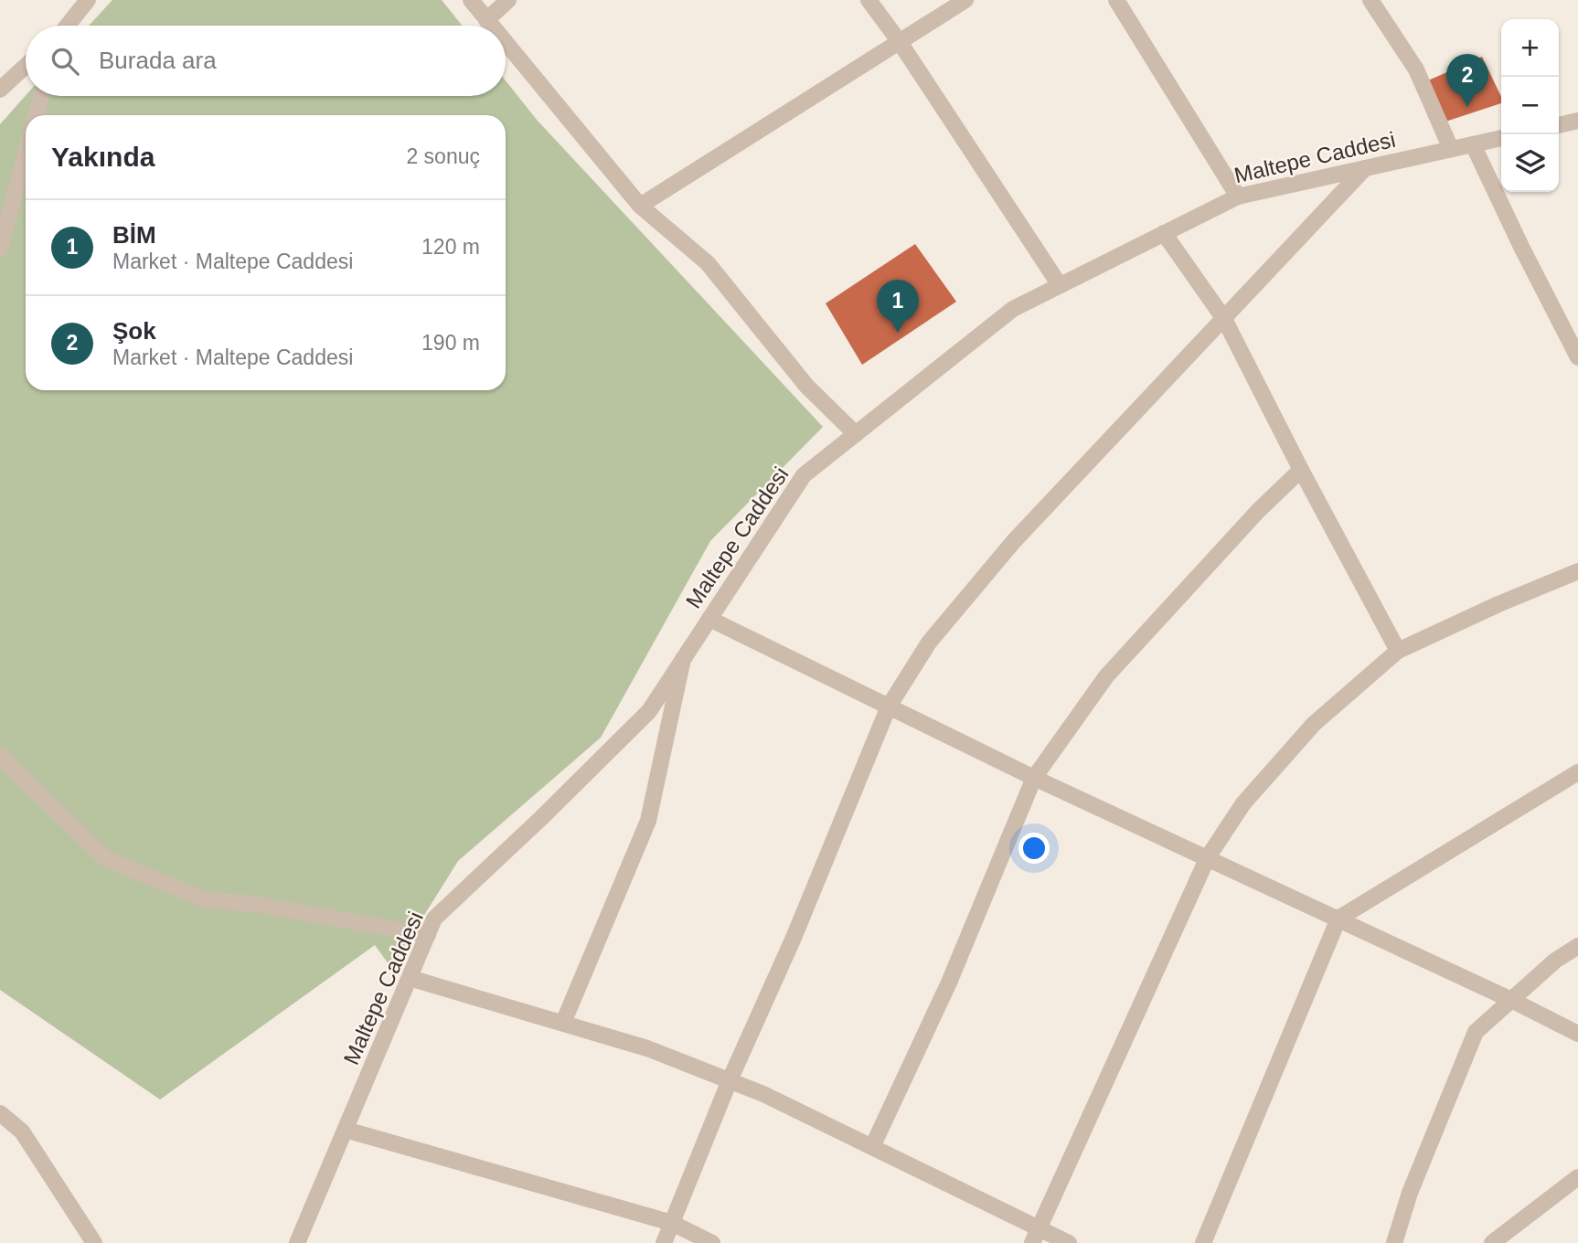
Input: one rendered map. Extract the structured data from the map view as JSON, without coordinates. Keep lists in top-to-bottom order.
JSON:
{
  "streets": {
    "street": ["Maltepe Caddesi"]
  },
  "page": {
    "map_buttons": ["+", "−"],
    "search": "Burada ara",
    "pins": ["2", "1"],
    "heading": ["Yakında", "2 sonuç"],
    "list": [
      {
        "mark": "1",
        "name": "BİM",
        "note": "Market · Maltepe Caddesi",
        "value": "120 m"
      },
      {
        "mark": "2",
        "name": "Şok",
        "note": "Market · Maltepe Caddesi",
        "value": "190 m"
      }
    ]
  }
}
